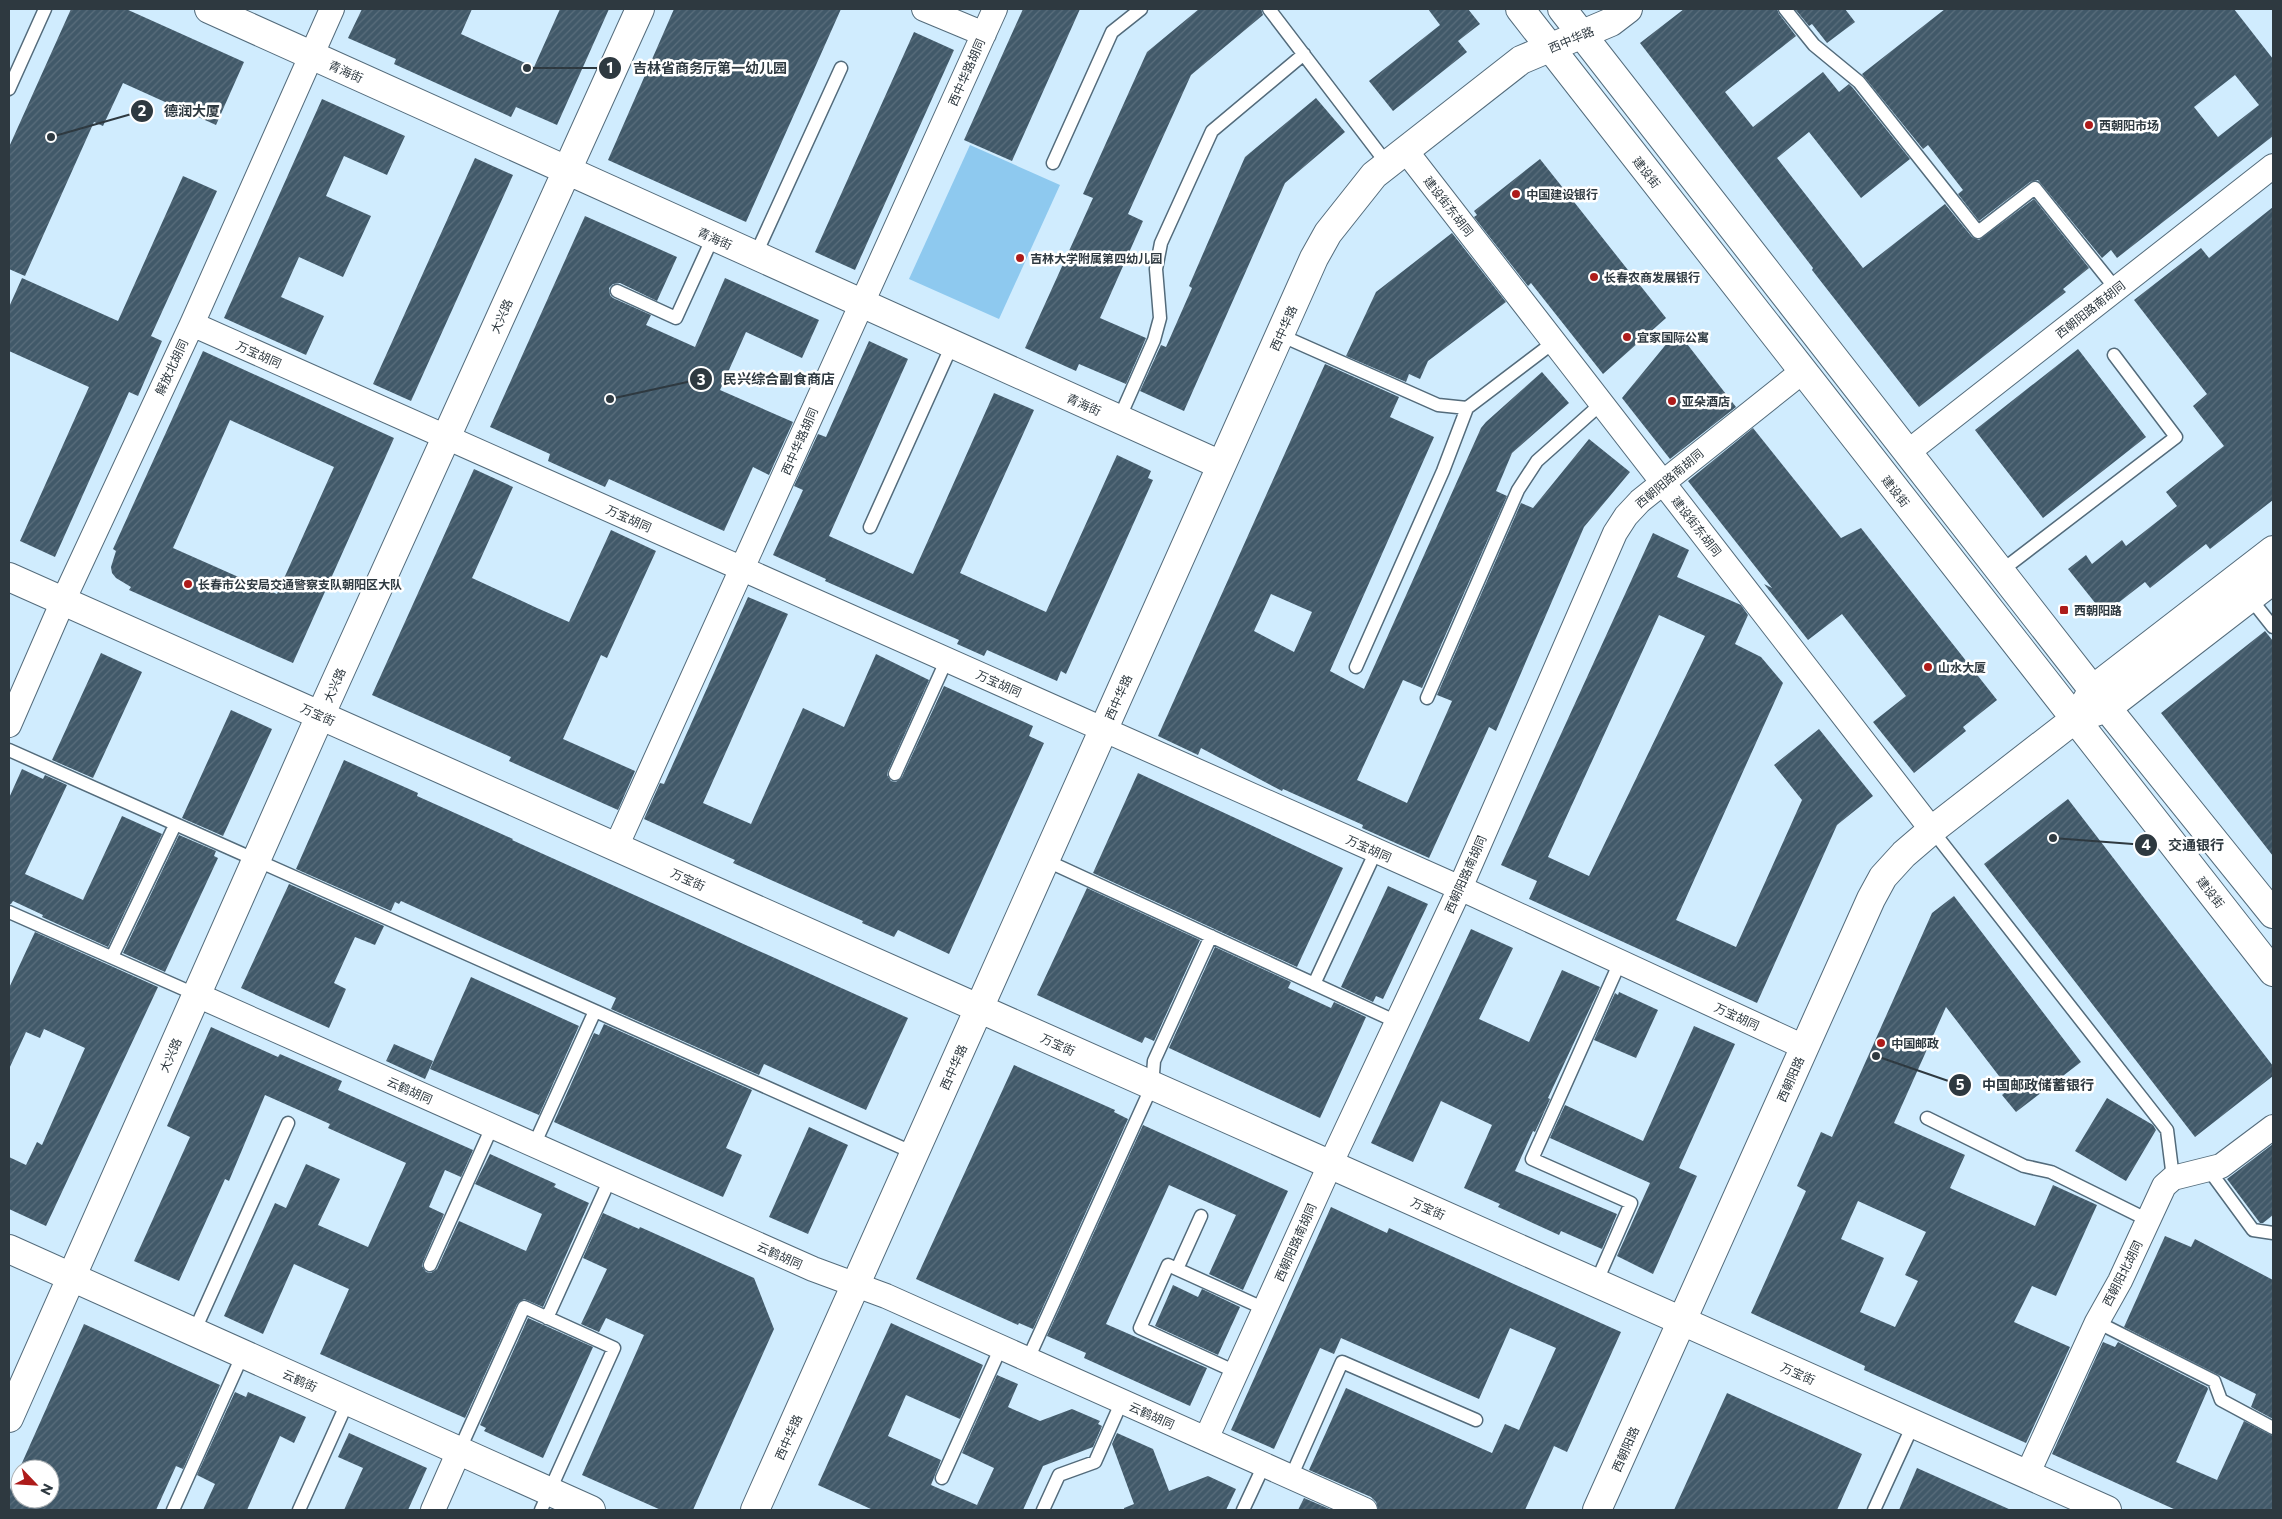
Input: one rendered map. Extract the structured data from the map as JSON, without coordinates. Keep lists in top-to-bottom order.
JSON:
{
  "streets": {
    "street": [
      "西中华路",
      "青海街",
      "西中华路胡同",
      "建设街",
      "建设街东胡同",
      "西朝阳路南胡同",
      "大兴路",
      "万宝胡同",
      "解放北胡同",
      "万宝街",
      "西朝阳路",
      "云鹤胡同",
      "西朝阳北胡同",
      "云鹤街"
    ]
  },
  "crossings": [
    ["西中华路", "青海街"],
    ["西中华路", "建设街"],
    ["西中华路", "建设街东胡同"],
    ["西中华路", "万宝胡同"],
    ["西中华路", "万宝街"],
    ["西中华路", "云鹤胡同"],
    ["青海街", "西中华路胡同"],
    ["青海街", "大兴路"],
    ["青海街", "解放北胡同"],
    ["西中华路胡同", "万宝胡同"],
    ["西中华路胡同", "万宝街"],
    ["建设街", "西朝阳路南胡同"],
    ["建设街", "西朝阳路"],
    ["建设街东胡同", "西朝阳路南胡同"],
    ["建设街东胡同", "西朝阳路"],
    ["西朝阳路南胡同", "万宝胡同"],
    ["西朝阳路南胡同", "万宝街"],
    ["西朝阳路南胡同", "云鹤胡同"],
    ["大兴路", "万宝胡同"],
    ["大兴路", "万宝街"],
    ["大兴路", "云鹤胡同"],
    ["大兴路", "云鹤街"],
    ["万宝胡同", "解放北胡同"],
    ["万宝胡同", "西朝阳路"],
    ["解放北胡同", "万宝街"],
    ["万宝街", "西朝阳路"],
    ["万宝街", "西朝阳北胡同"]
  ],
  "places": {
    "other": [
      "吉林省商务厅第一幼儿园",
      "西朝阳市场",
      "德润大厦",
      "中国建设银行",
      "吉林大学附属第四幼儿园",
      "长春农商发展银行",
      "宜家国际公寓",
      "民兴综合副食商店",
      "亚朵酒店",
      "长春市公安局交通警察支队朝阳区大队",
      "山水大厦",
      "交通银行",
      "中国邮政",
      "中国邮政储蓄银行"
    ],
    "transit": ["西朝阳路"]
  },
  "north": "bottom right"
}
